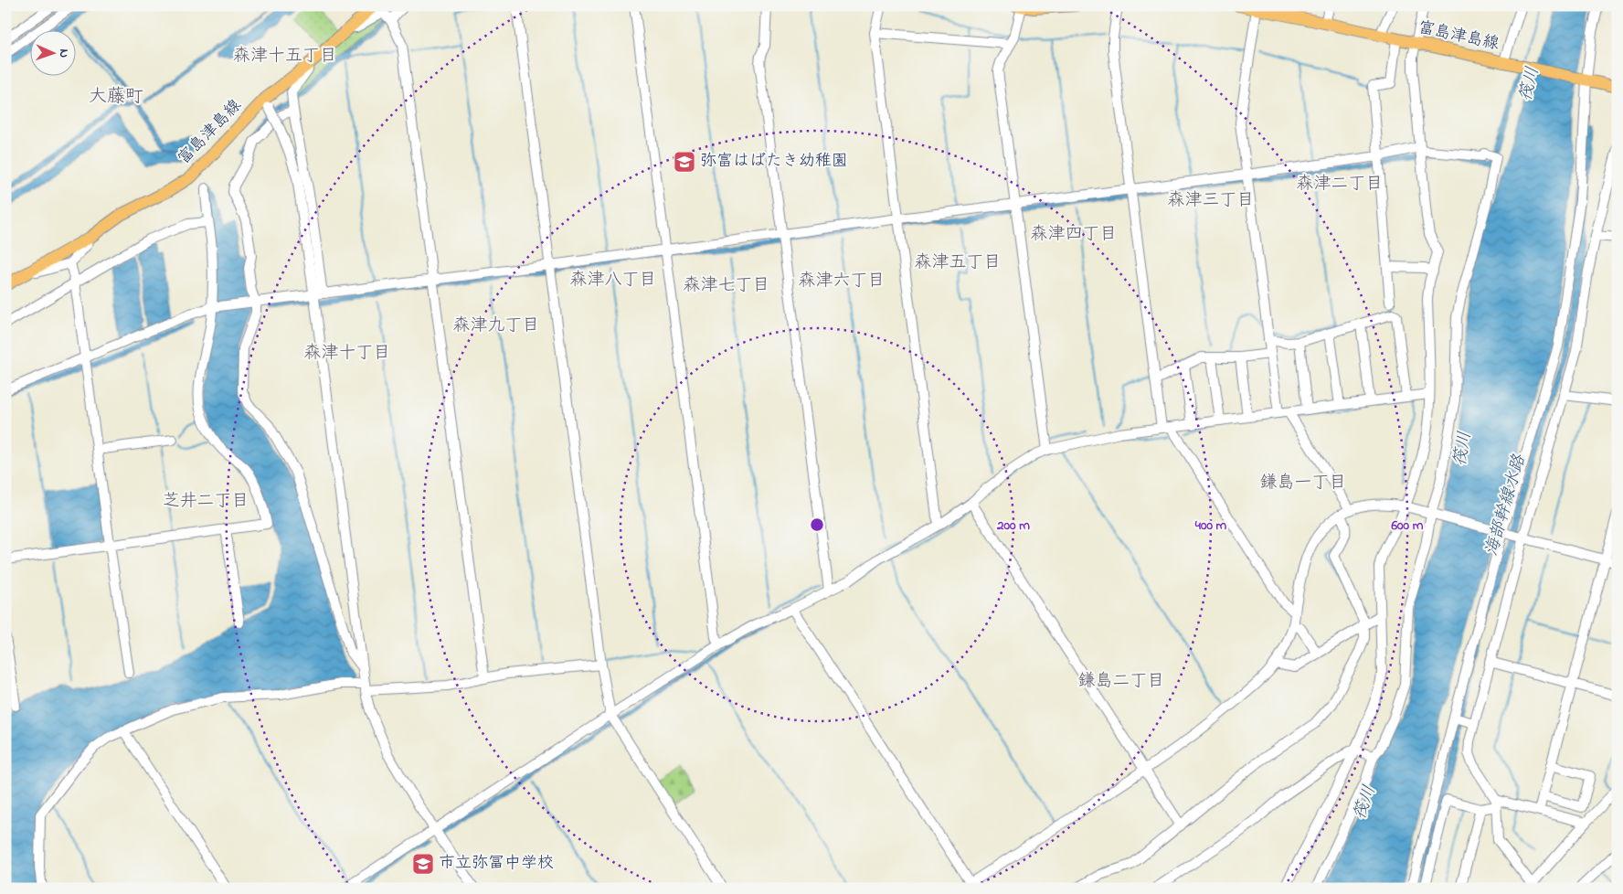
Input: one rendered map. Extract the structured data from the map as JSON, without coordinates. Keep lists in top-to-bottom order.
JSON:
{
  "streets": {
    "main road": ["富島津島線"]
  },
  "districts": [
    "森津十五丁目",
    "大藤町",
    "森津二丁目",
    "森津三丁目",
    "森津四丁目",
    "森津五丁目",
    "森津八丁目",
    "森津六丁目",
    "森津七丁目",
    "森津九丁目",
    "森津十丁目",
    "鎌島一丁目",
    "芝井二丁目",
    "鎌島二丁目"
  ],
  "water": ["筏川", "海部幹線水路"],
  "places": {
    "school or university": ["弥富はばたき幼稚園", "市立弥冨中学校"]
  },
  "north": "right",
  "rings": ["200 m", "400 m", "600 m"]
}
